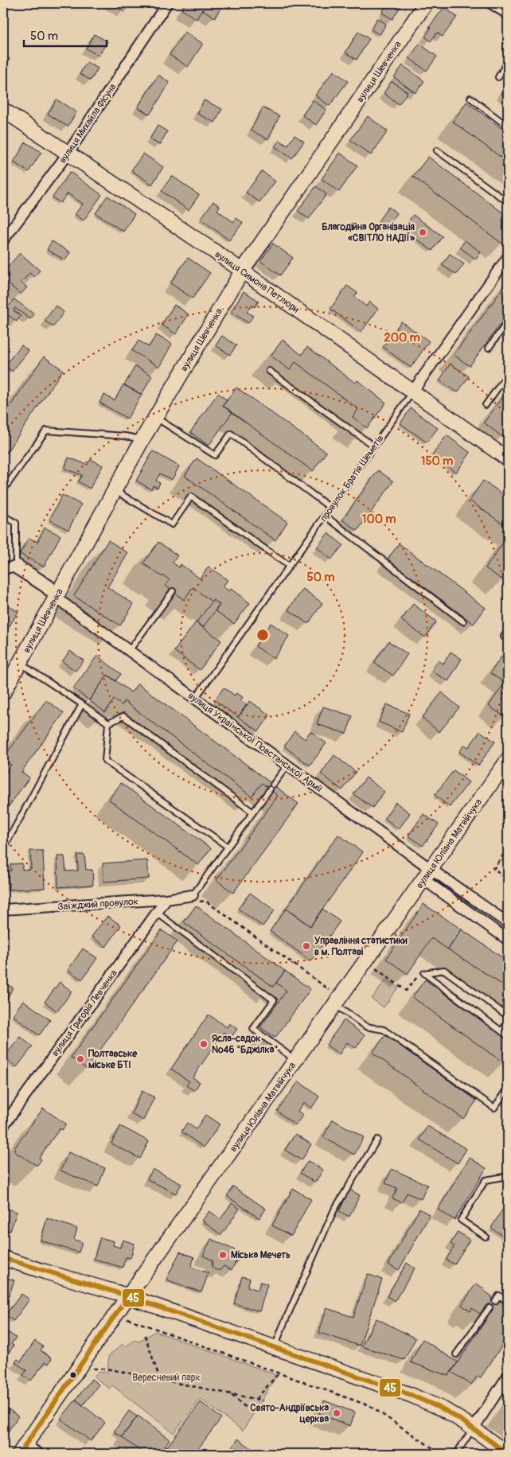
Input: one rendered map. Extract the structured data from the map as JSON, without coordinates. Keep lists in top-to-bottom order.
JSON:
{
  "streets": {
    "street": [
      "вулиця Шевченка",
      "вулиця Михайла Фісуна",
      "вулиця Симона Петлюри",
      "провулок Братів Шеметів",
      "вулиця Української Повстанської Армії",
      "вулиця Юліана Матвійчука",
      "Заїжджий провулок",
      "вулиця Григорія Левченка"
    ]
  },
  "crossings": [
    ["вулиця Шевченка", "вулиця Симона Петлюри"],
    ["вулиця Шевченка", "вулиця Української Повстанської Армії"],
    ["вулиця Михайла Фісуна", "вулиця Симона Петлюри"],
    ["вулиця Симона Петлюри", "провулок Братів Шеметів"],
    ["провулок Братів Шеметів", "вулиця Української Повстанської Армії"],
    ["вулиця Української Повстанської Армії", "вулиця Юліана Матвійчука"],
    ["Заїжджий провулок", "вулиця Григорія Левченка"]
  ],
  "parks": ["Вересневий парк"],
  "places": [
    "Благодійна Організація «СВІТЛО НАДІЇ»",
    "Управління статистики в м. Полтаві",
    "Ясла-садок №46 \"Бджілка\"",
    "Полтавське міське БТІ",
    "Міська Мечеть",
    "Свято-Андріївська церква"
  ],
  "lines": ["transit line 45"],
  "scale_bar": "50 m",
  "rings": [
    "200 m",
    "150 m",
    "100 m",
    "50 m"
  ]
}
